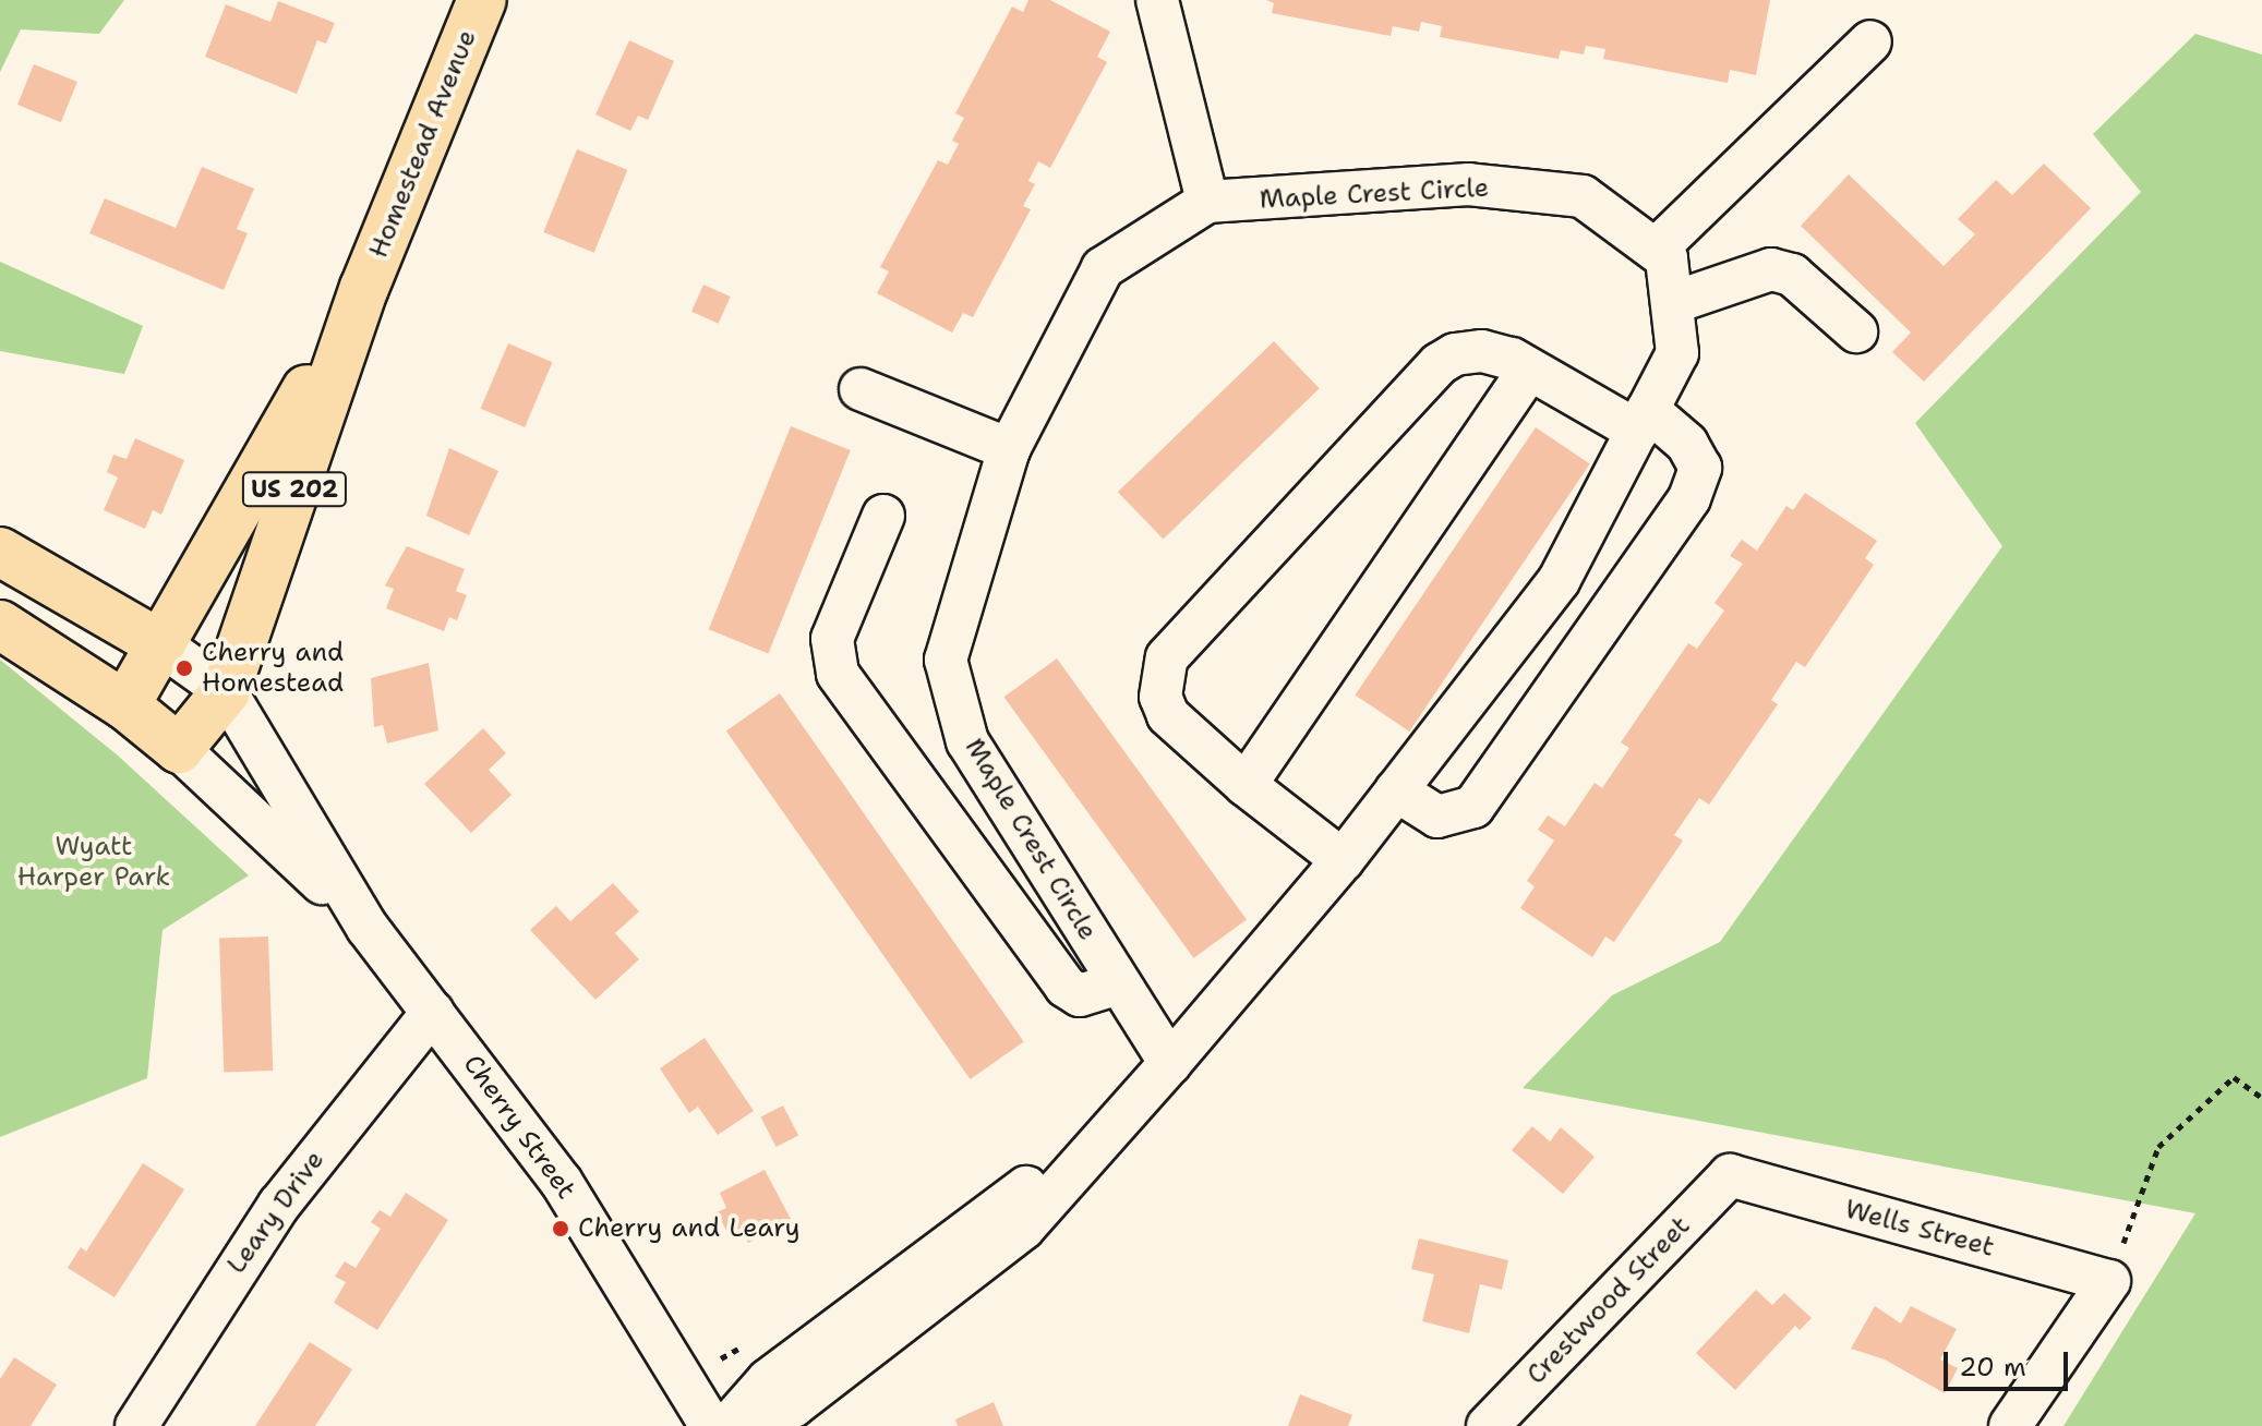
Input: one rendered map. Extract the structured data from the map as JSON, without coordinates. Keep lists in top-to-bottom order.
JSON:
{
  "streets": {
    "main road": ["Homestead Avenue", "US 202", "Cherry Street"],
    "street": [
      "Maple Crest Circle",
      "Leary Drive",
      "Wells Street",
      "Crestwood Street"
    ]
  },
  "crossings": [
    ["Homestead Avenue", "Cherry Street"],
    ["Cherry Street", "Leary Drive"],
    ["Wells Street", "Crestwood Street"]
  ],
  "parks": ["Wyatt Harper Park"],
  "places": ["Cherry and Homestead", "Cherry and Leary"],
  "scale_bar": "20 m"
}
